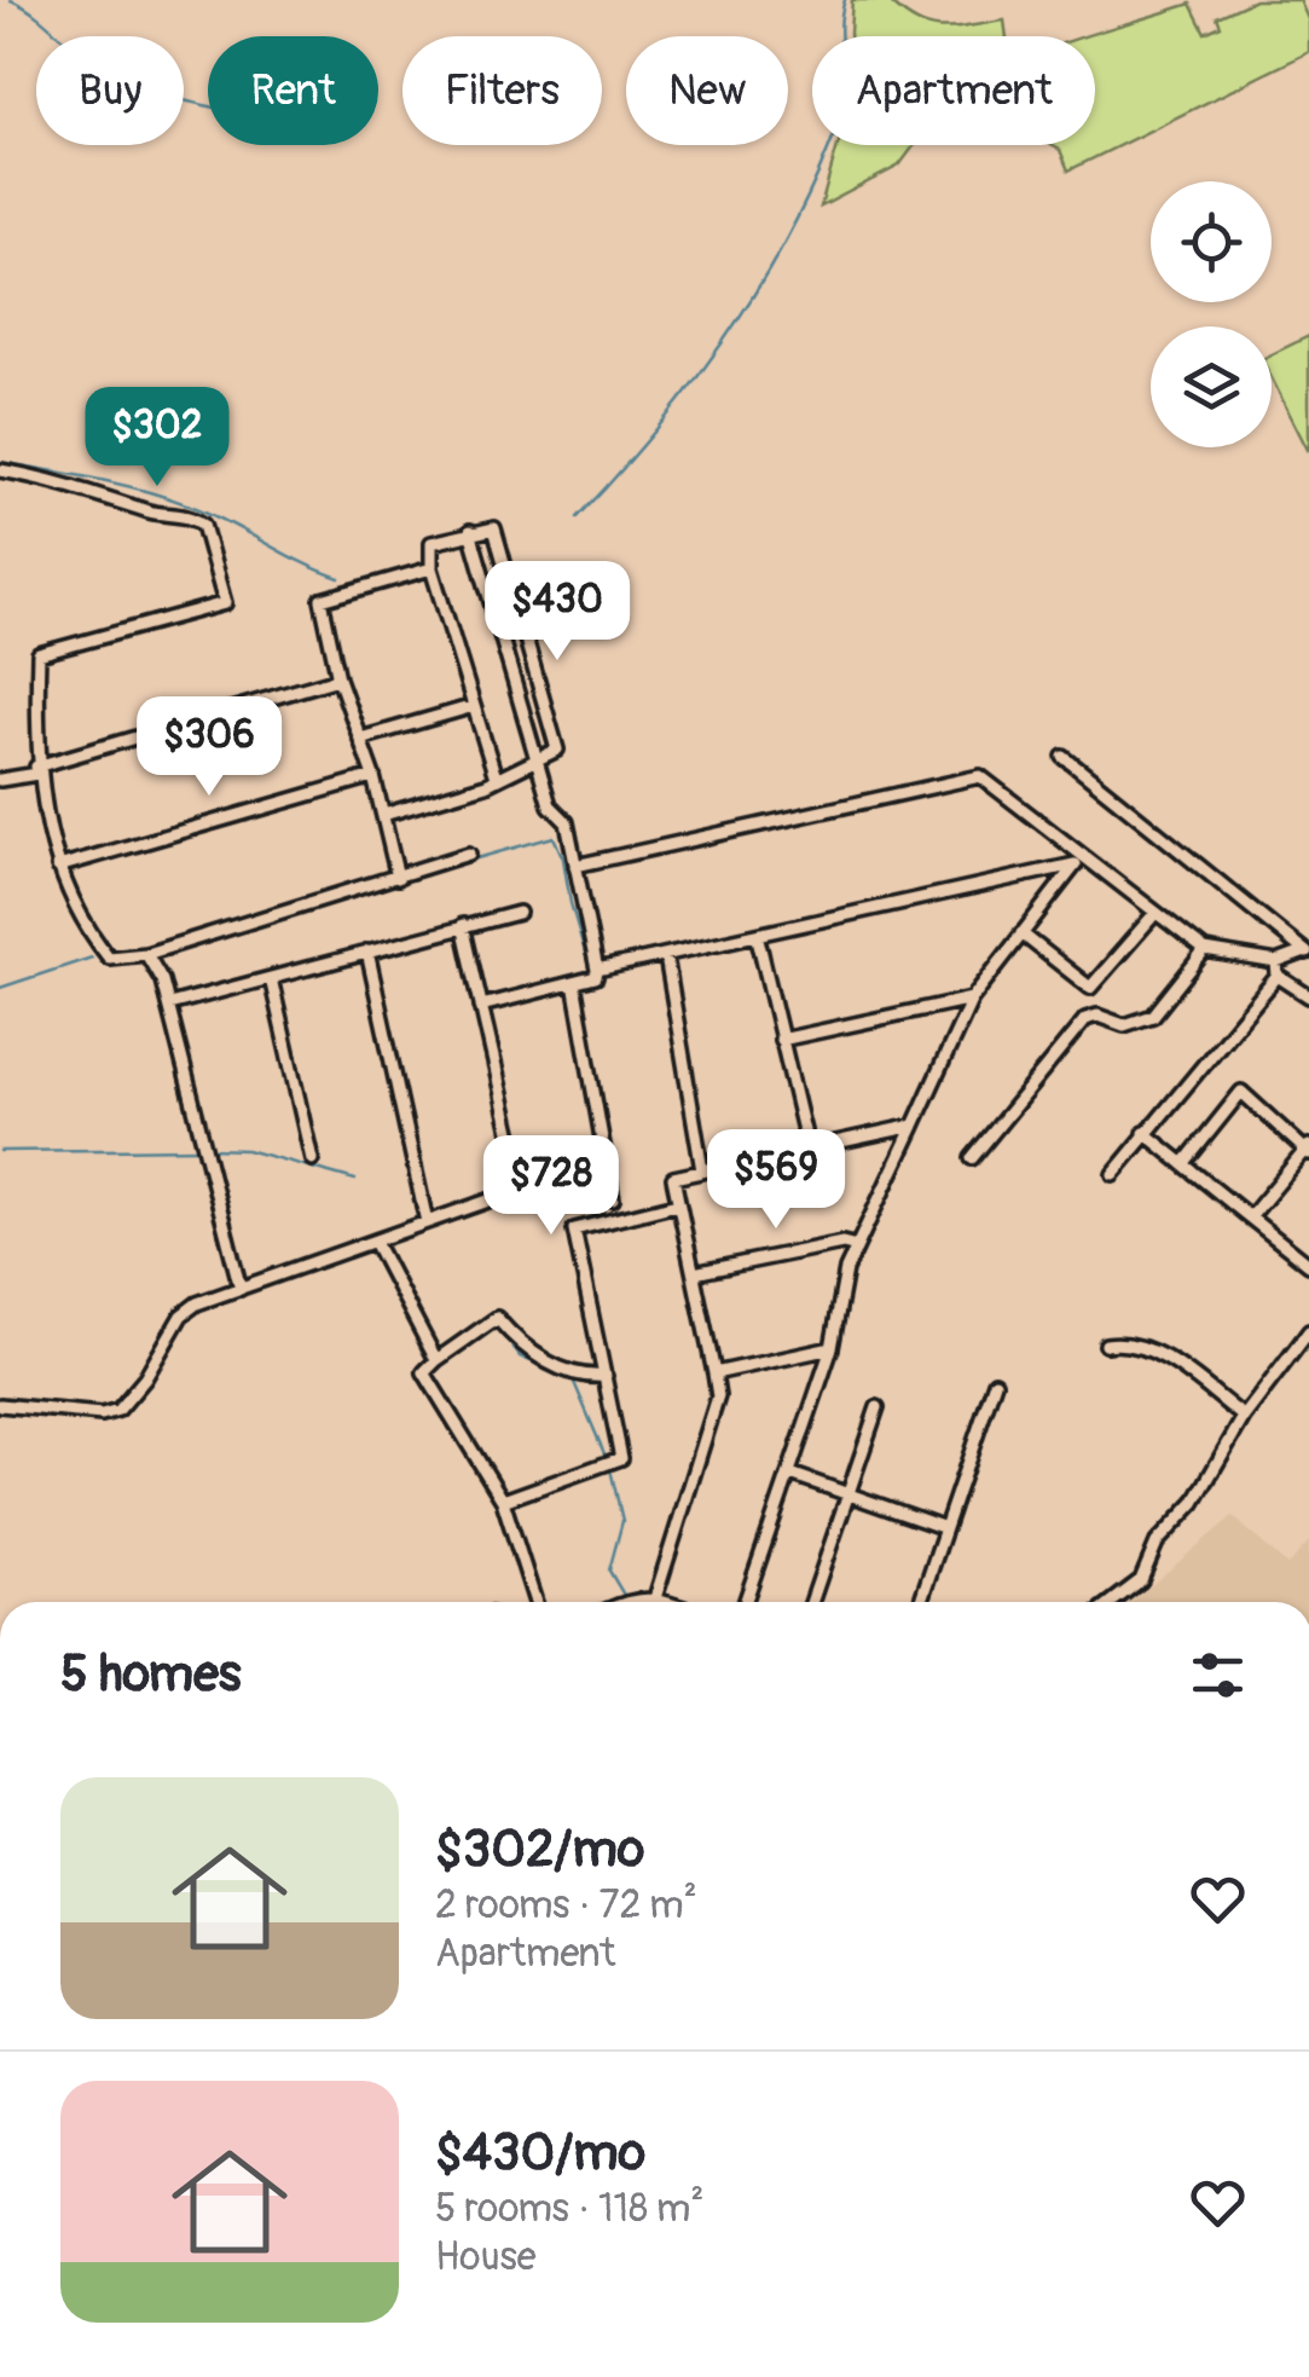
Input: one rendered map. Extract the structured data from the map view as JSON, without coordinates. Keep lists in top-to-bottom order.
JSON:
{
  "page": {
    "chip": [
      "Buy",
      "Rent",
      "Filters",
      "New",
      "Apartment"
    ],
    "price": [
      "$302",
      "$430",
      "$306",
      "$569",
      "$728"
    ],
    "heading": "5 homes",
    "list": [
      {
        "name": "$302/mo",
        "note": "2 rooms · 72 m² · Apartment"
      },
      {
        "name": "$430/mo",
        "note": "5 rooms · 118 m² · House"
      }
    ]
  }
}
